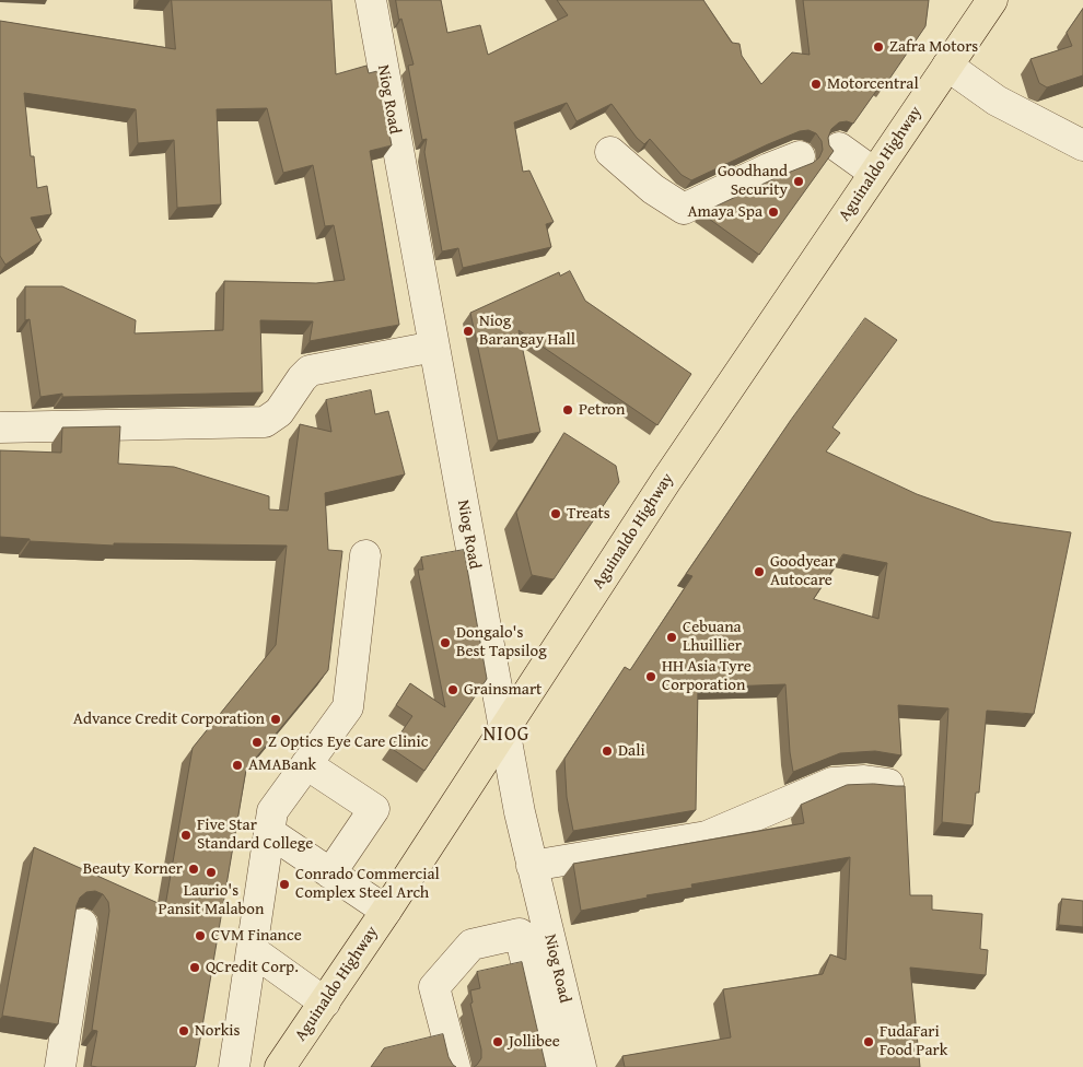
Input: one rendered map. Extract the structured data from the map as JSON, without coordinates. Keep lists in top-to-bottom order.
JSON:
{
  "streets": {
    "highway": ["Aguinaldo Highway"],
    "street": ["Niog Road"]
  },
  "crossings": [
    ["Niog Road", "Aguinaldo Highway"]
  ],
  "districts": ["NIOG"],
  "places": [
    "Zafra Motors",
    "Motorcentral",
    "Goodhand Security",
    "Amaya Spa",
    "Niog Barangay Hall",
    "Petron",
    "Treats",
    "Goodyear Autocare",
    "Cebuana Lhuillier",
    "Dongalo's Best Tapsilog",
    "HH Asia Tyre Corporation",
    "Grainsmart",
    "Advance Credit Corporation",
    "Z Optics Eye Care Clinic",
    "Dali",
    "AMABank",
    "Five Star Standard College",
    "Beauty Korner",
    "Laurio's Pansit Malabon",
    "Conrado Commercial Complex Steel Arch",
    "CVM Finance",
    "QCredit Corp.",
    "Norkis",
    "Jollibee",
    "FudaFari Food Park"
  ]
}
